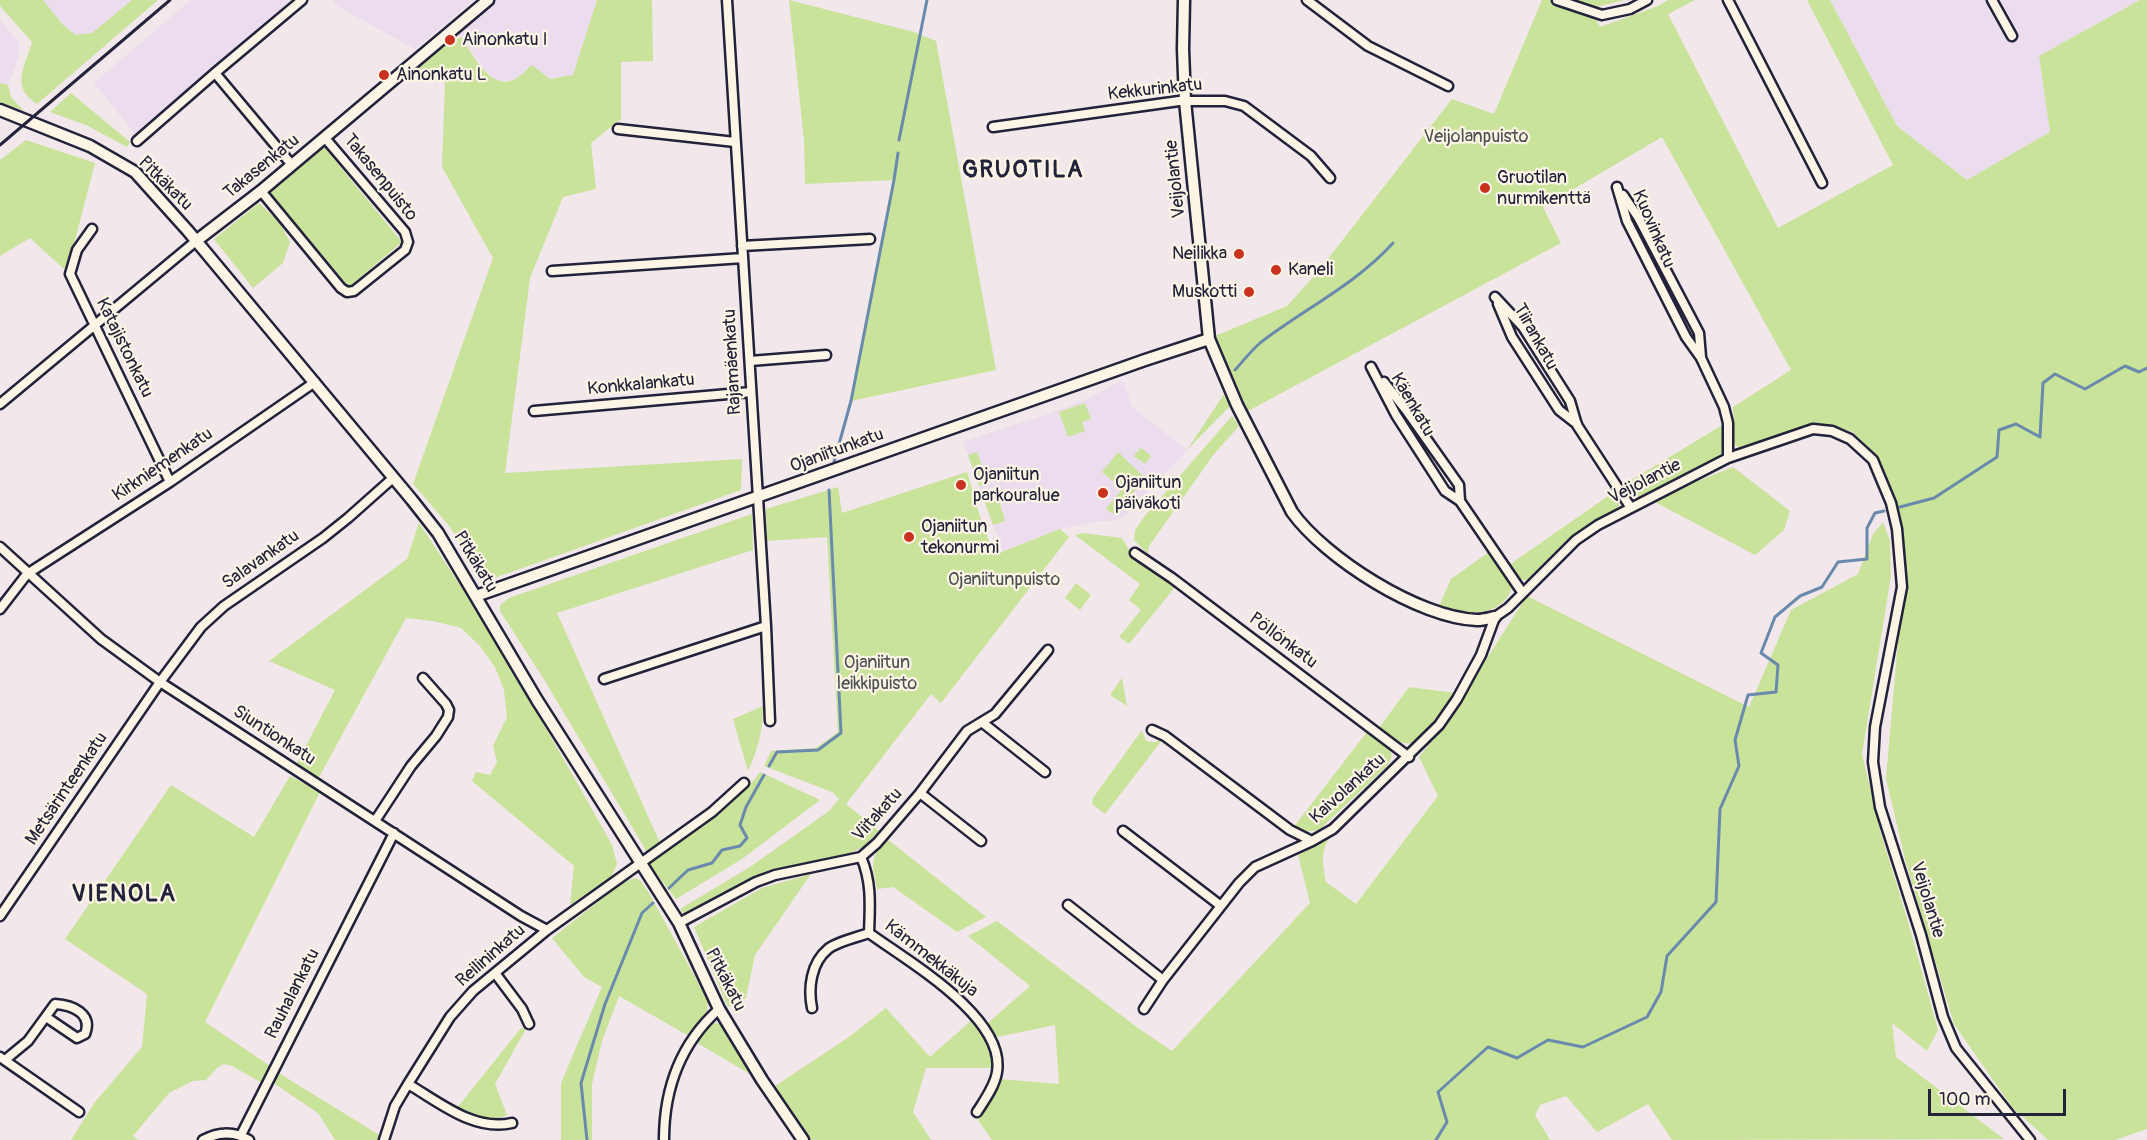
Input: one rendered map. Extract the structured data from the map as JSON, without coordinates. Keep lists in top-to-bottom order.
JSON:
{
  "streets": {
    "street": [
      "Kekkurinkatu",
      "Takasenkatu",
      "Takasenpuisto",
      "Veijolantie",
      "Pitkäkatu",
      "Kuovinkatu",
      "Tiirankatu",
      "Katajistonkatu",
      "Rajamäenkatu",
      "Konkkalankatu",
      "Käenkatu",
      "Ojaniitunkatu",
      "Kirkniemenkatu",
      "Salavankatu",
      "Pöllönkatu",
      "Siuntionkatu",
      "Metsärinteenkatu",
      "Kaivolankatu",
      "Viitakatu",
      "Reilininkatu",
      "Kämmekkäkuja",
      "Rauhalankatu"
    ]
  },
  "crossings": [
    ["Kekkurinkatu", "Veijolantie"],
    ["Takasenkatu", "Takasenpuisto"],
    ["Takasenkatu", "Pitkäkatu"],
    ["Takasenkatu", "Katajistonkatu"],
    ["Veijolantie", "Kuovinkatu"],
    ["Veijolantie", "Tiirankatu"],
    ["Veijolantie", "Käenkatu"],
    ["Veijolantie", "Ojaniitunkatu"],
    ["Veijolantie", "Kaivolankatu"],
    ["Pitkäkatu", "Ojaniitunkatu"],
    ["Pitkäkatu", "Kirkniemenkatu"],
    ["Pitkäkatu", "Salavankatu"],
    ["Pitkäkatu", "Viitakatu"],
    ["Pitkäkatu", "Reilininkatu"],
    ["Katajistonkatu", "Kirkniemenkatu"],
    ["Rajamäenkatu", "Konkkalankatu"],
    ["Rajamäenkatu", "Ojaniitunkatu"],
    ["Kirkniemenkatu", "Siuntionkatu"],
    ["Salavankatu", "Siuntionkatu"],
    ["Salavankatu", "Metsärinteenkatu"],
    ["Pöllönkatu", "Kaivolankatu"],
    ["Siuntionkatu", "Metsärinteenkatu"],
    ["Siuntionkatu", "Reilininkatu"],
    ["Siuntionkatu", "Rauhalankatu"],
    ["Viitakatu", "Kämmekkäkuja"]
  ],
  "districts": ["GRUOTILA", "VIENOLA"],
  "parks": ["Veijolanpuisto", "Ojaniitunpuisto", "Ojaniitun leikkipuisto"],
  "places": [
    "Ainonkatu I",
    "Ainonkatu L",
    "Gruotilan nurmikenttä",
    "Neilikka",
    "Kaneli",
    "Muskotti",
    "Ojaniitun parkouralue",
    "Ojaniitun päiväkoti",
    "Ojaniitun tekonurmi"
  ],
  "scale_bar": "100 m"
}
